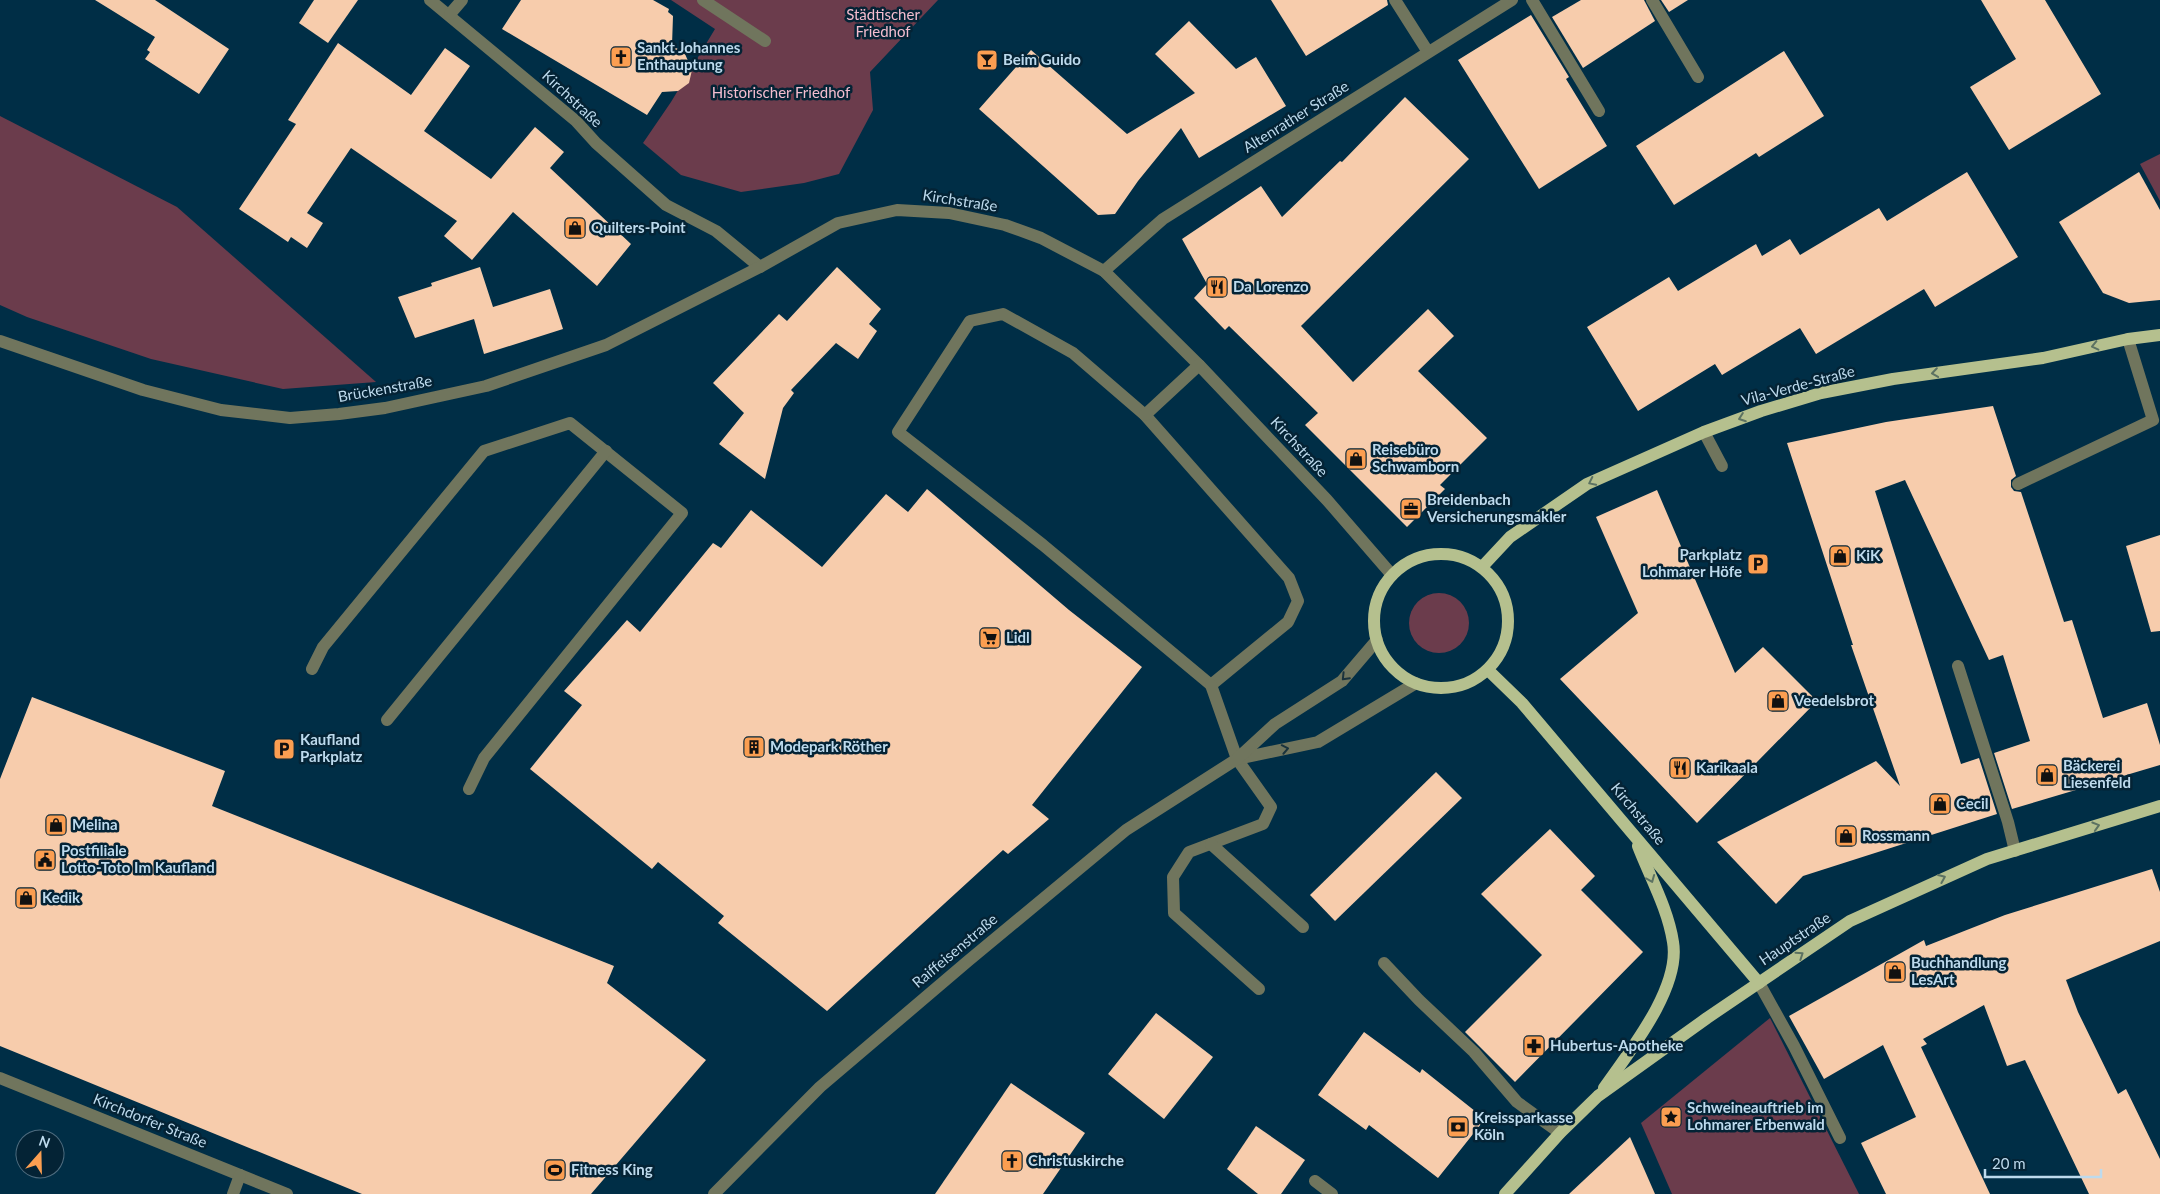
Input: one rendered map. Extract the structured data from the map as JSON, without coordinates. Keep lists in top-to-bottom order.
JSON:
{
  "streets": {
    "main road": ["Kirchstraße", "Vila-Verde-Straße", "Hauptstraße"],
    "street": [
      "Altenrather Straße",
      "Brückenstraße",
      "Raiffeisenstraße",
      "Kirchdorfer Straße"
    ]
  },
  "crossings": [
    ["Kirchstraße", "Altenrather Straße"],
    ["Kirchstraße", "Vila-Verde-Straße"],
    ["Kirchstraße", "Brückenstraße"],
    ["Kirchstraße", "Hauptstraße"],
    ["Kirchstraße", "Raiffeisenstraße"],
    ["Vila-Verde-Straße", "Raiffeisenstraße"]
  ],
  "one_way": ["Vila-Verde-Straße", "Hauptstraße"],
  "parks": ["Städtischer Friedhof", "Historischer Friedhof"],
  "places": {
    "church": ["Sankt Johannes Enthauptung", "Christuskirche"],
    "bar": ["Beim Guido"],
    "shop": [
      "Quilters-Point",
      "Reisebüro Schwamborn",
      "KiK",
      "Veedelsbrot",
      "Bäckerei Liesenfeld",
      "Cecil",
      "Melina",
      "Rossmann",
      "Kedik",
      "Buchhandlung LesArt"
    ],
    "restaurant": ["Da Lorenzo", "Karikaala"],
    "office": ["Breidenbach Versicherungsmakler"],
    "parking": ["Parkplatz Lohmarer Höfe", "Kaufland Parkplatz"],
    "supermarket": ["Lidl"],
    "building": ["Modepark Röther"],
    "public building": ["Postfiliale Lotto-Toto Im Kaufland"],
    "pharmacy": ["Hubertus-Apotheke"],
    "place": ["Schweineauftrieb im Lohmarer Erbenwald"],
    "bank": ["Kreissparkasse Köln"],
    "sports": ["Fitness King"]
  },
  "scale_bar": "20 m",
  "north": "top"
}
